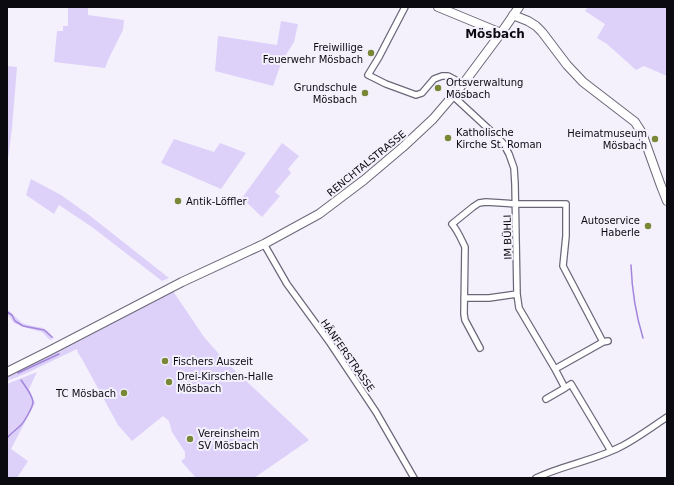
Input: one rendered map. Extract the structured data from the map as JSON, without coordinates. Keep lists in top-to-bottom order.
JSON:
{
  "streets": {
    "main road": ["RENCHTALSTRASSE"],
    "street": ["IM BÜHLI", "HÄNFERSTRASSE"]
  },
  "crossings": [
    ["RENCHTALSTRASSE", "IM BÜHLI"],
    ["RENCHTALSTRASSE", "HÄNFERSTRASSE"]
  ],
  "districts": ["Mösbach"],
  "places": [
    "Freiwillige Feuerwehr Mösbach",
    "Ortsverwaltung Mösbach",
    "Grundschule Mösbach",
    "Katholische Kirche St. Roman",
    "Heimatmuseum Mösbach",
    "Antik-Löffler",
    "Autoservice Haberle",
    "Fischers Auszeit",
    "Drei-Kirschen-Halle Mösbach",
    "TC Mösbach",
    "Vereinsheim SV Mösbach"
  ]
}
